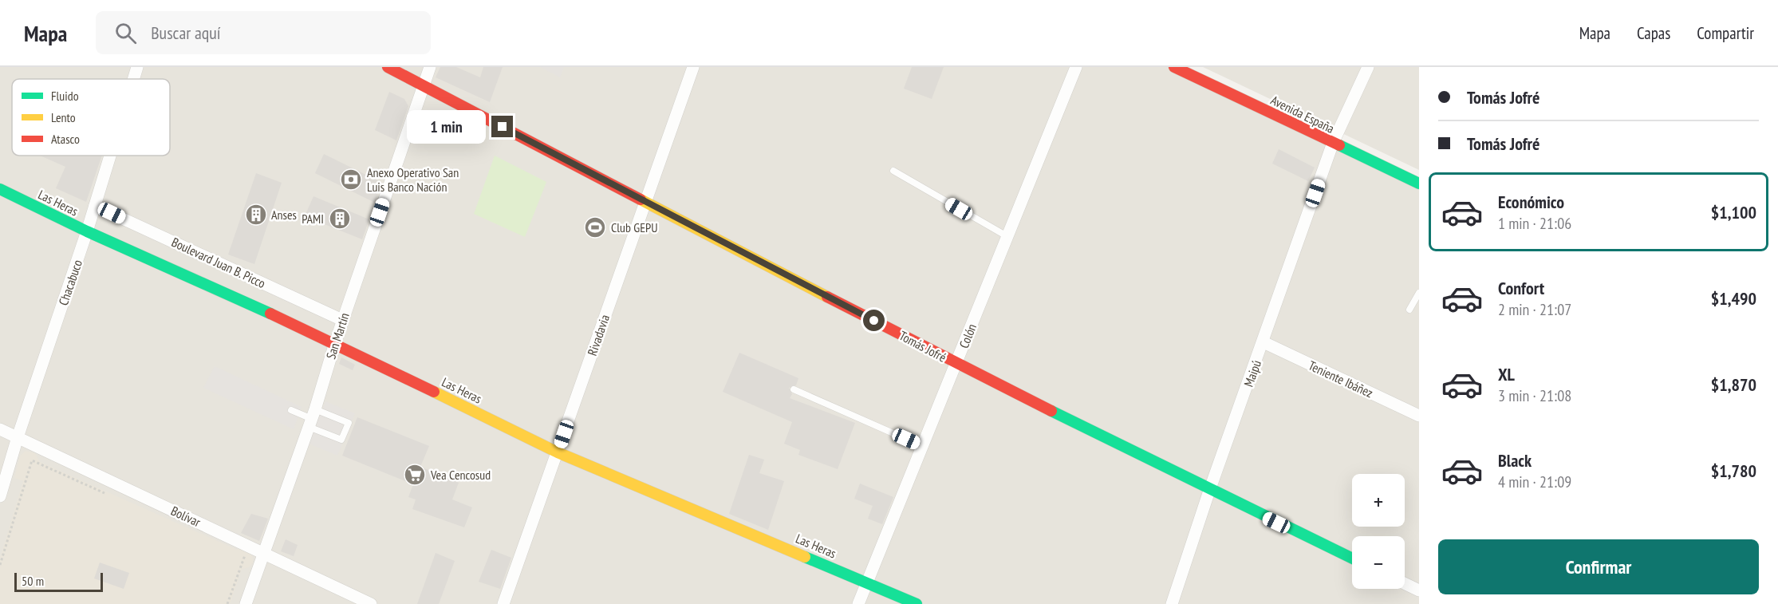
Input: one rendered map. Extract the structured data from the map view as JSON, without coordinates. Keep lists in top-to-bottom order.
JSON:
{
  "streets": {
    "street": [
      "Avenida España",
      "Las Heras",
      "Boulevard Juan B. Picco",
      "Chacabuco",
      "Rivadavia",
      "San Martín",
      "Colón",
      "Tomás Jofré",
      "Maipú",
      "Teniente Ibáñez",
      "Bolívar"
    ]
  },
  "crossings": [
    ["Avenida España", "Maipú"],
    ["Las Heras", "Chacabuco"],
    ["Las Heras", "Rivadavia"],
    ["Las Heras", "San Martín"],
    ["Las Heras", "Colón"],
    ["Boulevard Juan B. Picco", "Chacabuco"],
    ["Boulevard Juan B. Picco", "San Martín"],
    ["Chacabuco", "Bolívar"],
    ["Rivadavia", "Tomás Jofré"],
    ["San Martín", "Tomás Jofré"],
    ["San Martín", "Bolívar"],
    ["Colón", "Tomás Jofré"],
    ["Tomás Jofré", "Maipú"],
    ["Maipú", "Teniente Ibáñez"]
  ],
  "places": {
    "bank": ["Anexo Operativo San Luis Banco Nación"],
    "building": ["Anses", "PAMI"],
    "sports": ["Club GEPU"],
    "supermarket": ["Vea Cencosud"]
  },
  "legend": ["Fluido", "Lento", "Atasco"],
  "scale_bar": "50 m",
  "page": {
    "header": "Mapa",
    "search": "Buscar aquí",
    "nav": ["Mapa", "Capas", "Compartir"],
    "banner": ["Tomás Jofré", "Tomás Jofré"],
    "bubble": "1 min",
    "list": [
      {
        "name": "Económico",
        "note": "1 min · 21:06",
        "value": "$1,100"
      },
      {
        "name": "Confort",
        "note": "2 min · 21:07",
        "value": "$1,490"
      },
      {
        "name": "XL",
        "note": "3 min · 21:08",
        "value": "$1,870"
      },
      {
        "name": "Black",
        "note": "4 min · 21:09",
        "value": "$1,780"
      }
    ],
    "map_buttons": ["+", "−"],
    "buttons": "Confirmar",
    "scale": "50 m"
  }
}
